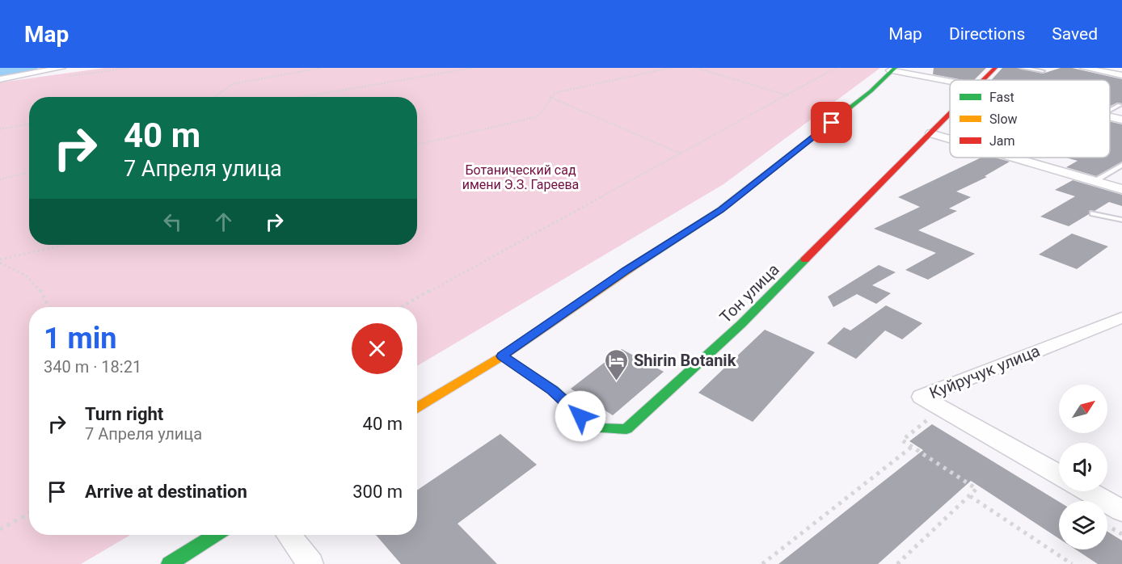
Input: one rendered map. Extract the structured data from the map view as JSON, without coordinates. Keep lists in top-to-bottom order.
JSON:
{
  "streets": {
    "street": ["Тон улица", "Куйручук улица"]
  },
  "parks": ["Ботанический сад имени Э.З. Гареева"],
  "places": {
    "hotel": ["Shirin Botanik"]
  },
  "legend": ["Fast", "Slow", "Jam"],
  "north": "top right",
  "page": {
    "header": "Map",
    "nav": ["Map", "Directions", "Saved"],
    "turn": ["40 m", "7 Апреля улица"],
    "heading": ["1 min", "340 m · 18:21"],
    "list": [
      {
        "name": "Turn right",
        "note": "7 Апреля улица",
        "value": "40 m"
      },
      {
        "name": "Arrive at destination",
        "value": "300 m"
      }
    ]
  }
}
